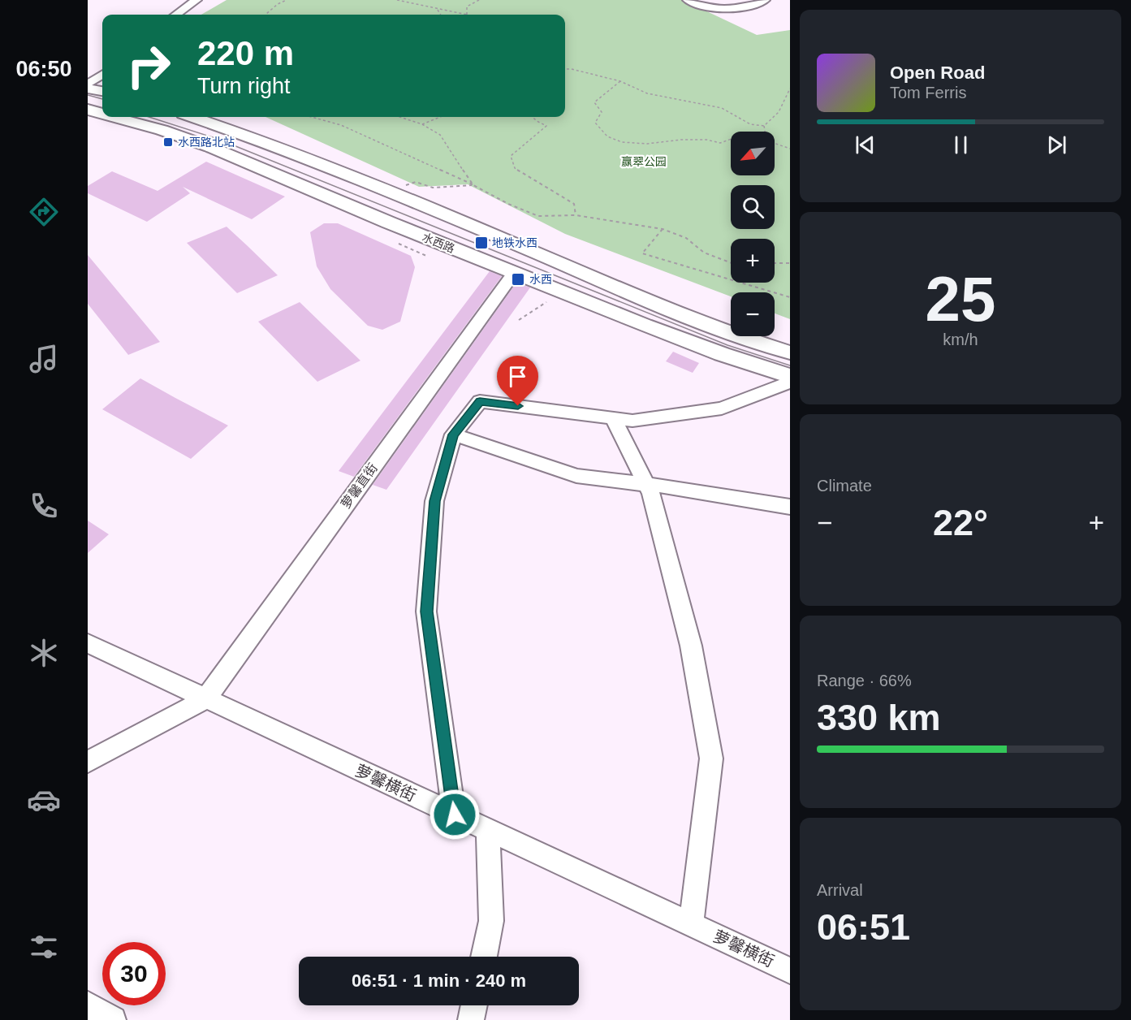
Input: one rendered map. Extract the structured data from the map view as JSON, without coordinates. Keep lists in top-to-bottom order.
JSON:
{
  "streets": {
    "main road": ["水西路"],
    "street": ["萝馨直街", "萝馨横街"]
  },
  "crossings": [
    ["水西路", "萝馨直街"],
    ["萝馨直街", "萝馨横街"]
  ],
  "parks": ["赢翠公园"],
  "places": {
    "transit": ["水西路北站", "地铁水西", "水西"]
  },
  "north": "bottom left",
  "page": {
    "tabs": "06:50",
    "turn": ["220 m", "Turn right"],
    "song": ["Open Road", "Tom Ferris"],
    "map_buttons": ["+", "−"],
    "tile": [
      ["25", "km/h"],
      "Climate",
      ["Range · 66%", "330 km"],
      ["Arrival", "06:51"]
    ],
    "heat": ["−", "22°", "+"],
    "limit": "30",
    "trip": "06:51 · 1 min · 240 m"
  }
}
